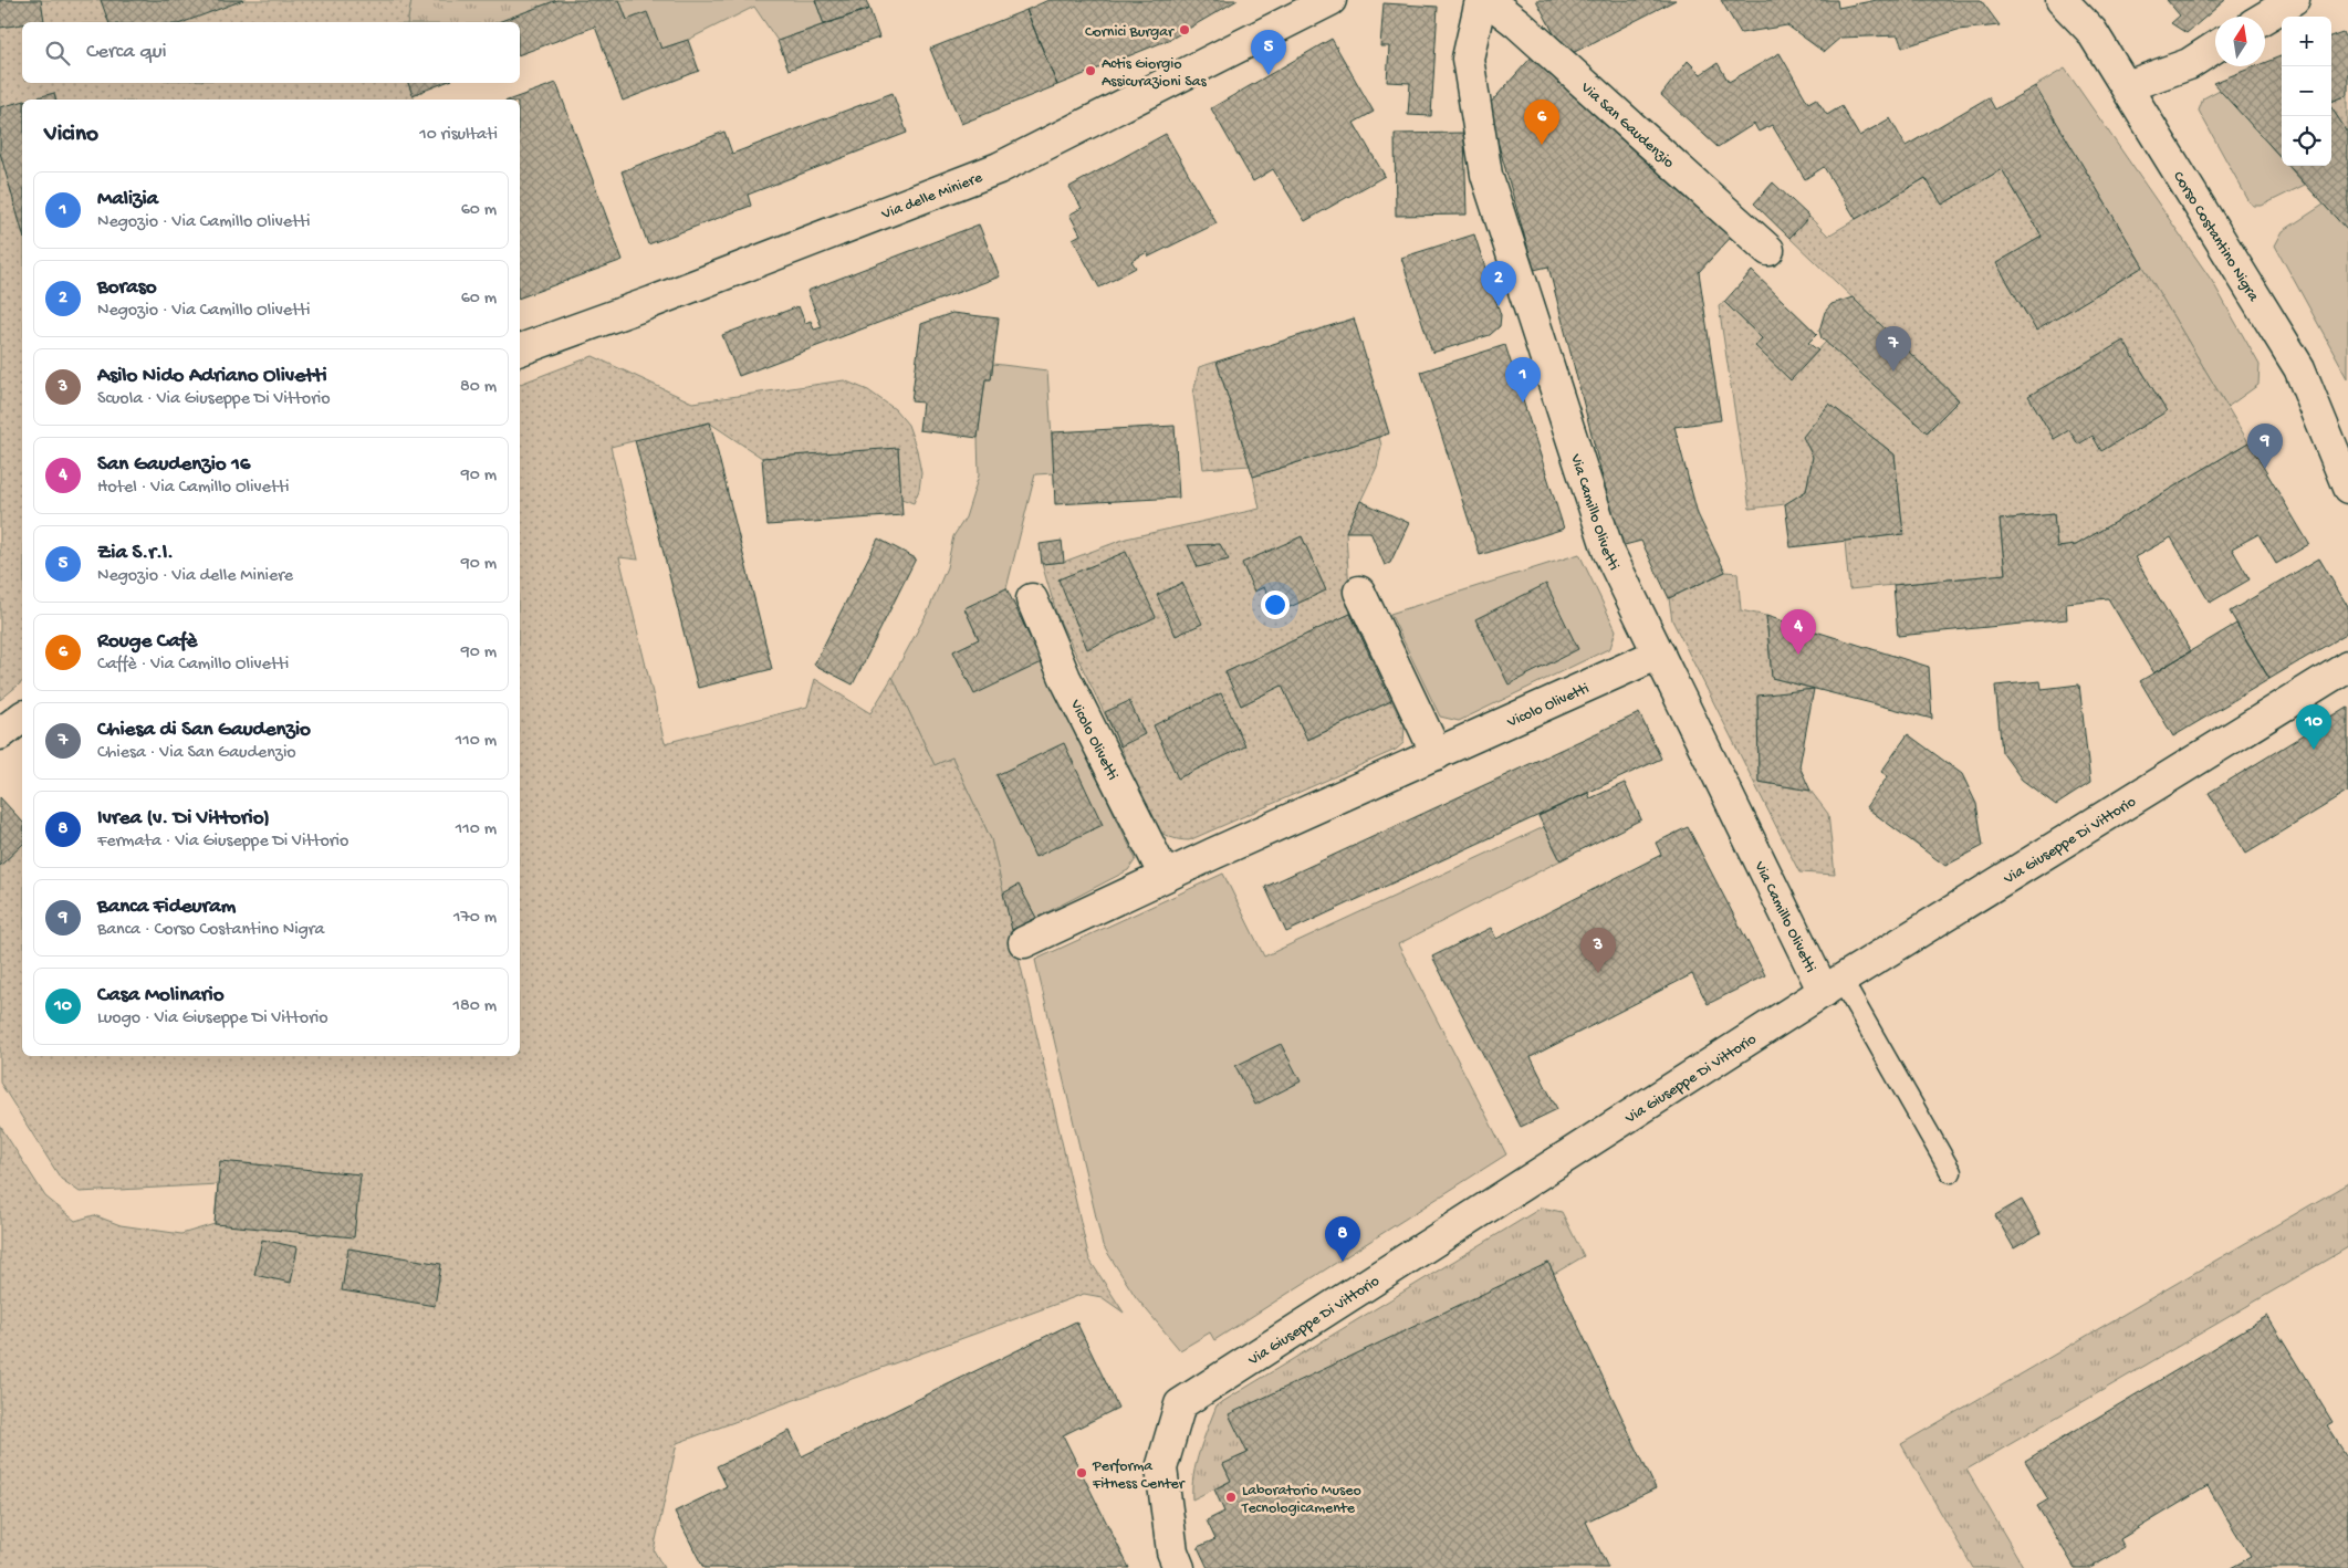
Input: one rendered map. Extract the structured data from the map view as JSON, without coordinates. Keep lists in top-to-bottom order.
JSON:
{
  "streets": {
    "street": [
      "Via San Gaudenzio",
      "Via delle Miniere",
      "Corso Costantino Nigra",
      "Via Camillo Olivetti",
      "Vicolo Olivetti",
      "Via Giuseppe Di Vittorio"
    ]
  },
  "crossings": [
    ["Via Camillo Olivetti", "Vicolo Olivetti"],
    ["Via Camillo Olivetti", "Via Giuseppe Di Vittorio"]
  ],
  "places": [
    "Cornici Burgar",
    "Actis Giorgio Assicurazioni Sas",
    "Performa Fitness Center",
    "Laboratorio Museo Tecnologicamente"
  ],
  "north": "top",
  "page": {
    "map_buttons": ["+", "−"],
    "search": "Cerca qui",
    "pins": [
      "5",
      "6",
      "2",
      "7",
      "1",
      "9",
      "4",
      "10",
      "3",
      "8"
    ],
    "heading": ["Vicino", "10 risultati"],
    "list": [
      {
        "mark": "1",
        "name": "Malizia",
        "note": "Negozio · Via Camillo Olivetti",
        "value": "60 m"
      },
      {
        "mark": "2",
        "name": "Boraso",
        "note": "Negozio · Via Camillo Olivetti",
        "value": "60 m"
      },
      {
        "mark": "3",
        "name": "Asilo Nido Adriano Olivetti",
        "note": "Scuola · Via Giuseppe Di Vittorio",
        "value": "80 m"
      },
      {
        "mark": "4",
        "name": "San Gaudenzio 16",
        "note": "Hotel · Via Camillo Olivetti",
        "value": "90 m"
      },
      {
        "mark": "5",
        "name": "Zia S.r.l.",
        "note": "Negozio · Via delle Miniere",
        "value": "90 m"
      },
      {
        "mark": "6",
        "name": "Rouge Cafè",
        "note": "Caffè · Via Camillo Olivetti",
        "value": "90 m"
      },
      {
        "mark": "7",
        "name": "Chiesa di San Gaudenzio",
        "note": "Chiesa · Via San Gaudenzio",
        "value": "110 m"
      },
      {
        "mark": "8",
        "name": "Ivrea (v. Di Vittorio)",
        "note": "Fermata · Via Giuseppe Di Vittorio",
        "value": "110 m"
      },
      {
        "mark": "9",
        "name": "Banca Fideuram",
        "note": "Banca · Corso Costantino Nigra",
        "value": "170 m"
      },
      {
        "mark": "10",
        "name": "Casa Molinario",
        "note": "Luogo · Via Giuseppe Di Vittorio",
        "value": "180 m"
      }
    ]
  }
}
